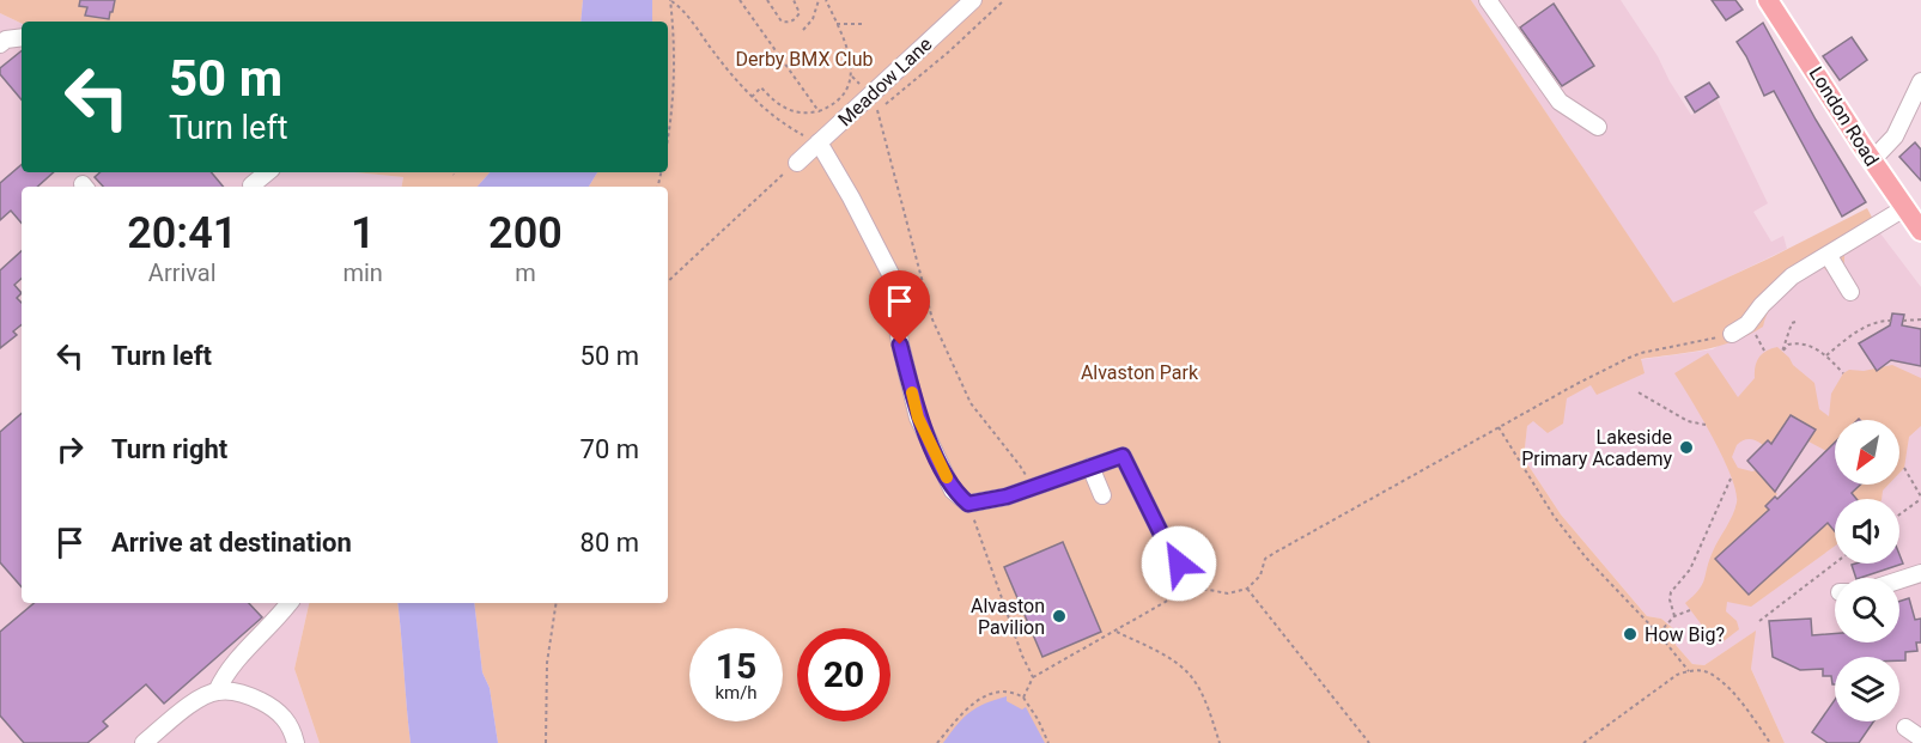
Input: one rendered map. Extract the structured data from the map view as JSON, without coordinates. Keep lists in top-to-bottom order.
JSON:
{
  "streets": {
    "main road": ["London Road"],
    "street": ["Meadow Lane"]
  },
  "parks": ["Derby BMX Club", "Alvaston Park"],
  "places": ["Lakeside Primary Academy", "Alvaston Pavilion", "How Big?"],
  "north": "bottom left",
  "page": {
    "turn": ["50 m", "Turn left"],
    "eta": [
      "20:41",
      "Arrival",
      "1",
      "min",
      "200",
      "m"
    ],
    "list": [
      {
        "name": "Turn left",
        "value": "50 m"
      },
      {
        "name": "Turn right",
        "value": "70 m"
      },
      {
        "name": "Arrive at destination",
        "value": "80 m"
      }
    ],
    "speed": "15 km/h",
    "limit": "20"
  }
}
